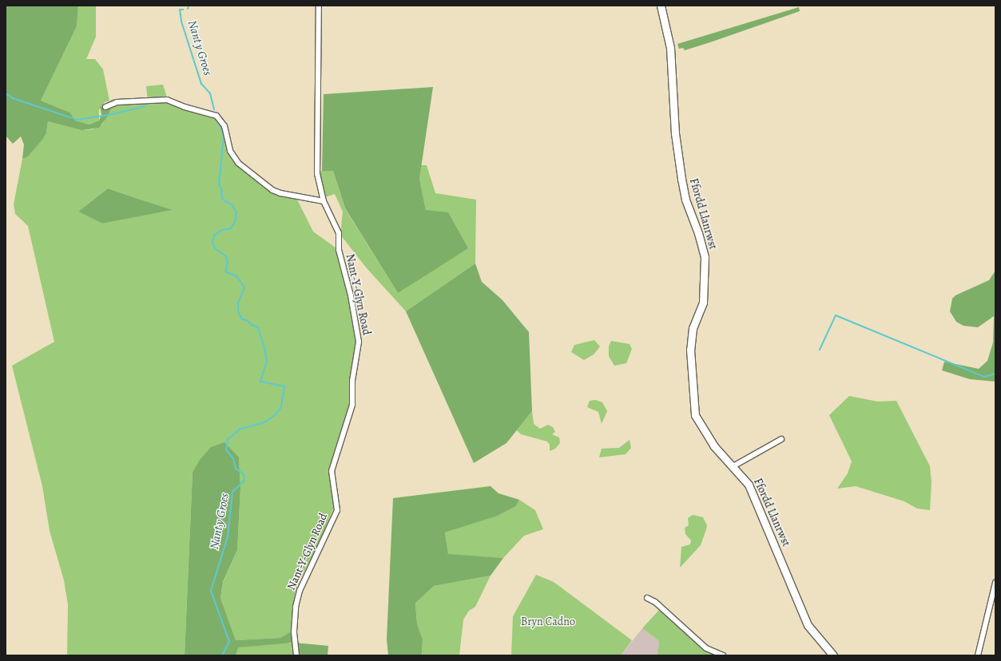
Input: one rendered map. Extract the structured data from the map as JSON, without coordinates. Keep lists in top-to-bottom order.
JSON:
{
  "streets": {
    "main road": ["Ffordd Llanrwst"],
    "street": ["Nant-Y-Glyn Road"]
  },
  "water": ["Nant y Groes"],
  "parks": ["Bryn Cadno"]
}
